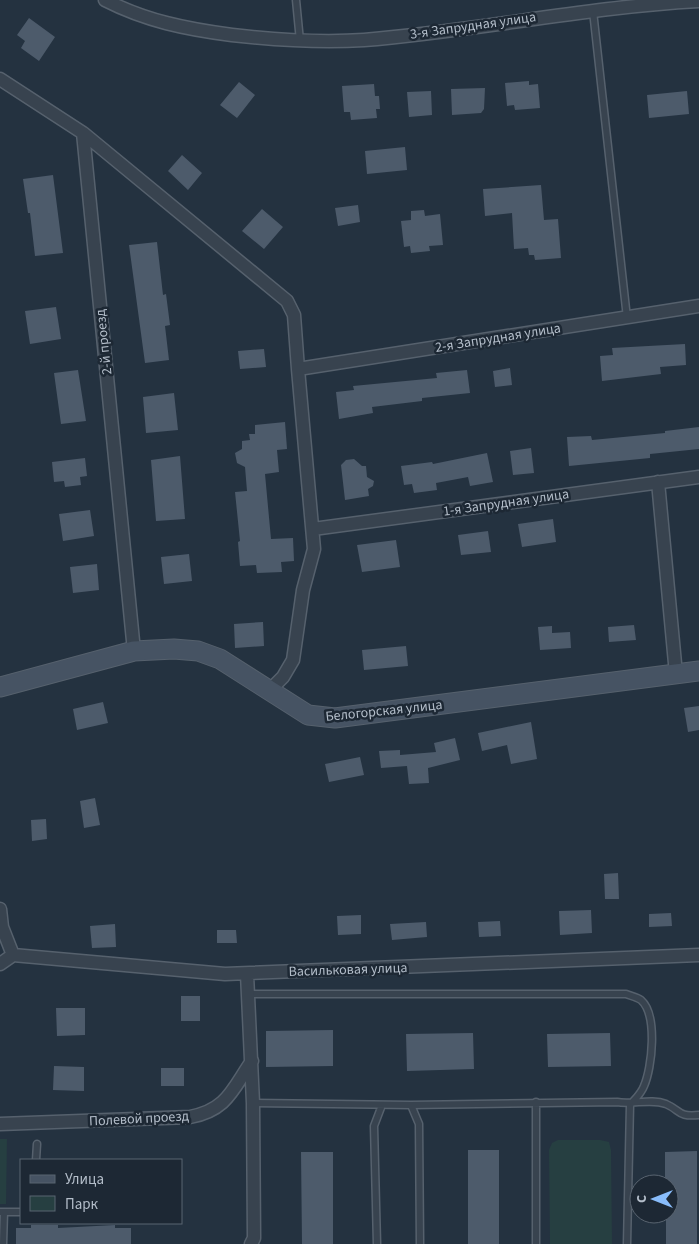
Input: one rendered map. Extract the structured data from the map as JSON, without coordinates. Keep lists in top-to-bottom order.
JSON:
{
  "streets": {
    "street": [
      "3-я Запрудная улица",
      "2-я Запрудная улица",
      "2-й проезд",
      "1-я Запрудная улица",
      "Белогорская улица",
      "Васильковая улица",
      "Полевой проезд"
    ]
  },
  "crossings": [
    ["2-й проезд", "Белогорская улица"]
  ],
  "legend": ["Улица", "Парк"],
  "north": "left"
}
